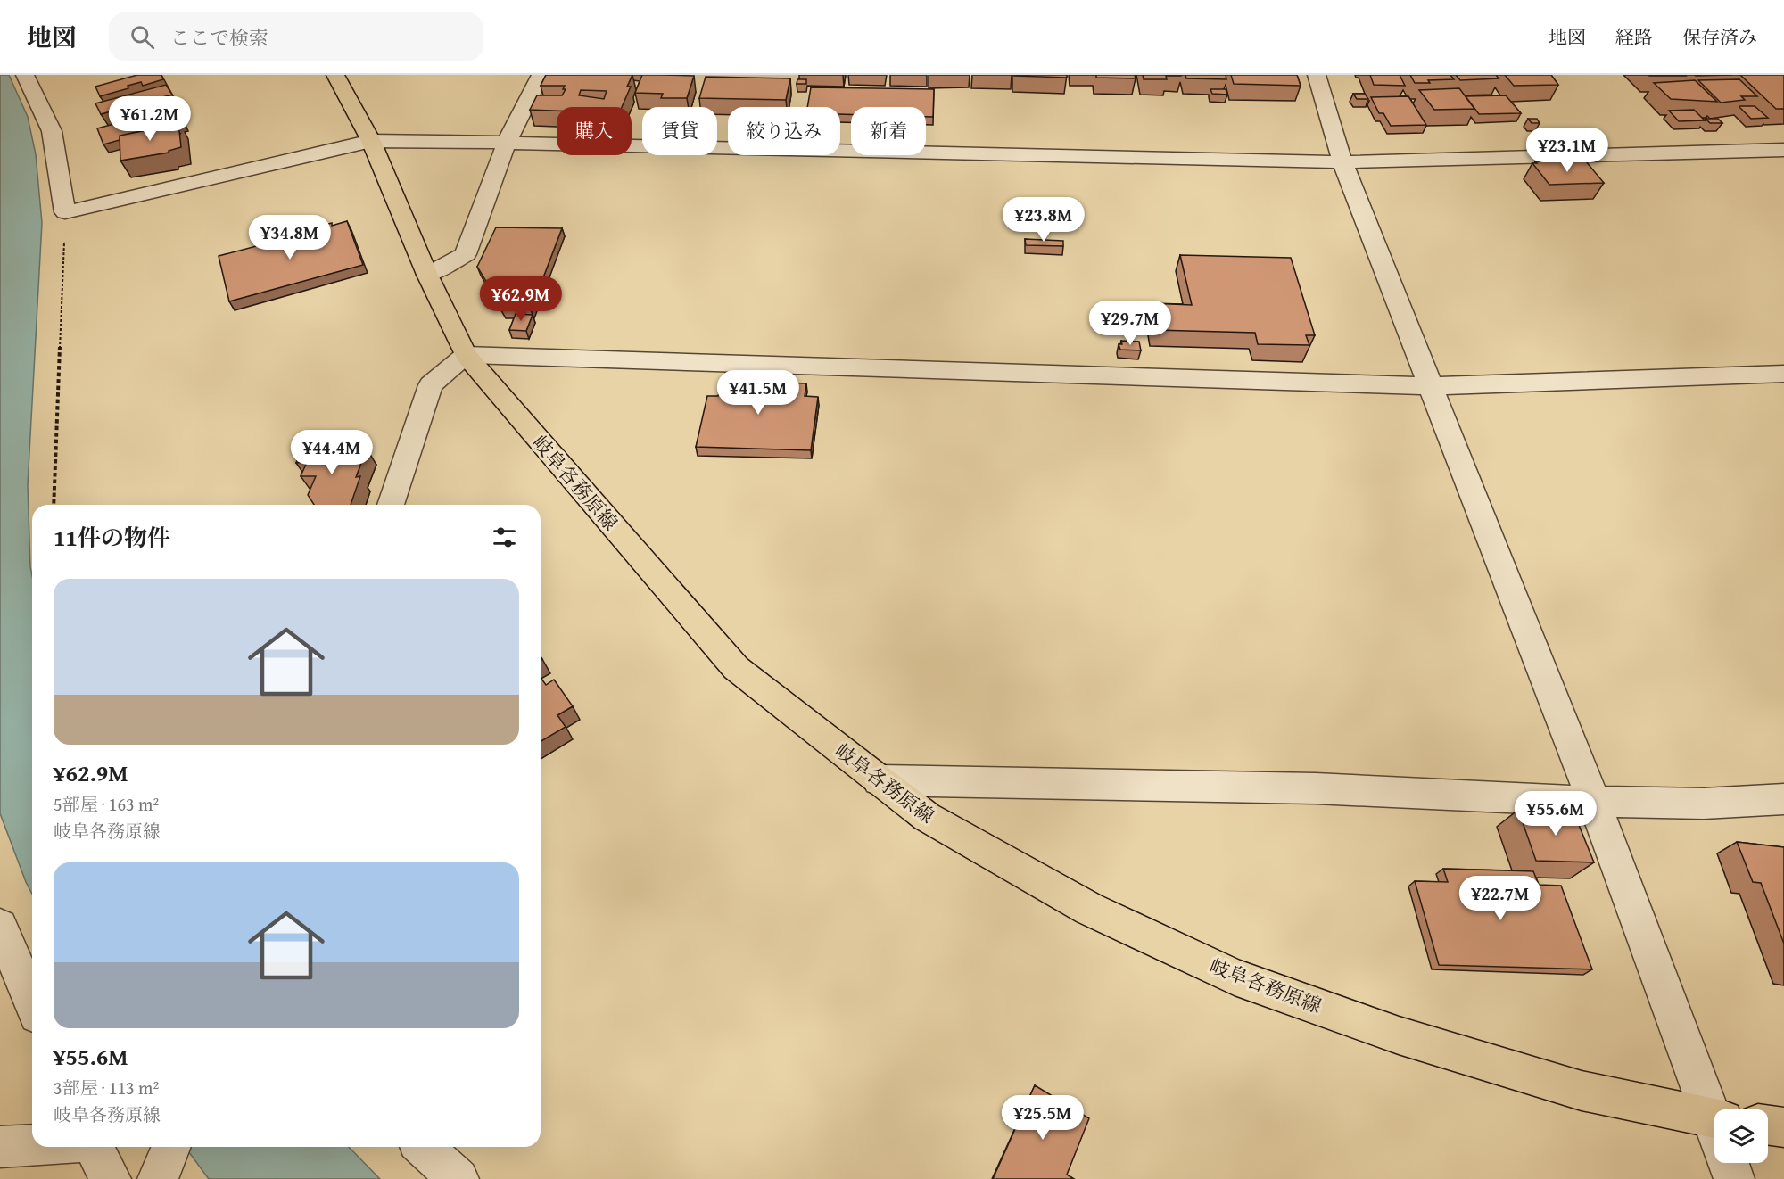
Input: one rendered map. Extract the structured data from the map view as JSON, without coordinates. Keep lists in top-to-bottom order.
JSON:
{
  "streets": {
    "main road": ["岐阜各務原線"]
  },
  "page": {
    "header": "地図",
    "search": "ここで検索",
    "nav": ["地図", "経路", "保存済み"],
    "price": [
      "¥61.2M",
      "¥23.1M",
      "¥23.8M",
      "¥34.8M",
      "¥62.9M",
      "¥29.7M",
      "¥41.5M",
      "¥44.4M",
      "¥55.6M",
      "¥22.7M",
      "¥25.5M"
    ],
    "chip": [
      "購入",
      "賃貸",
      "絞り込み",
      "新着"
    ],
    "heading": "11件の物件",
    "list": [
      {
        "name": "¥62.9M",
        "note": "5部屋 · 163 m² · 岐阜各務原線"
      },
      {
        "name": "¥55.6M",
        "note": "3部屋 · 113 m² · 岐阜各務原線"
      }
    ]
  }
}
